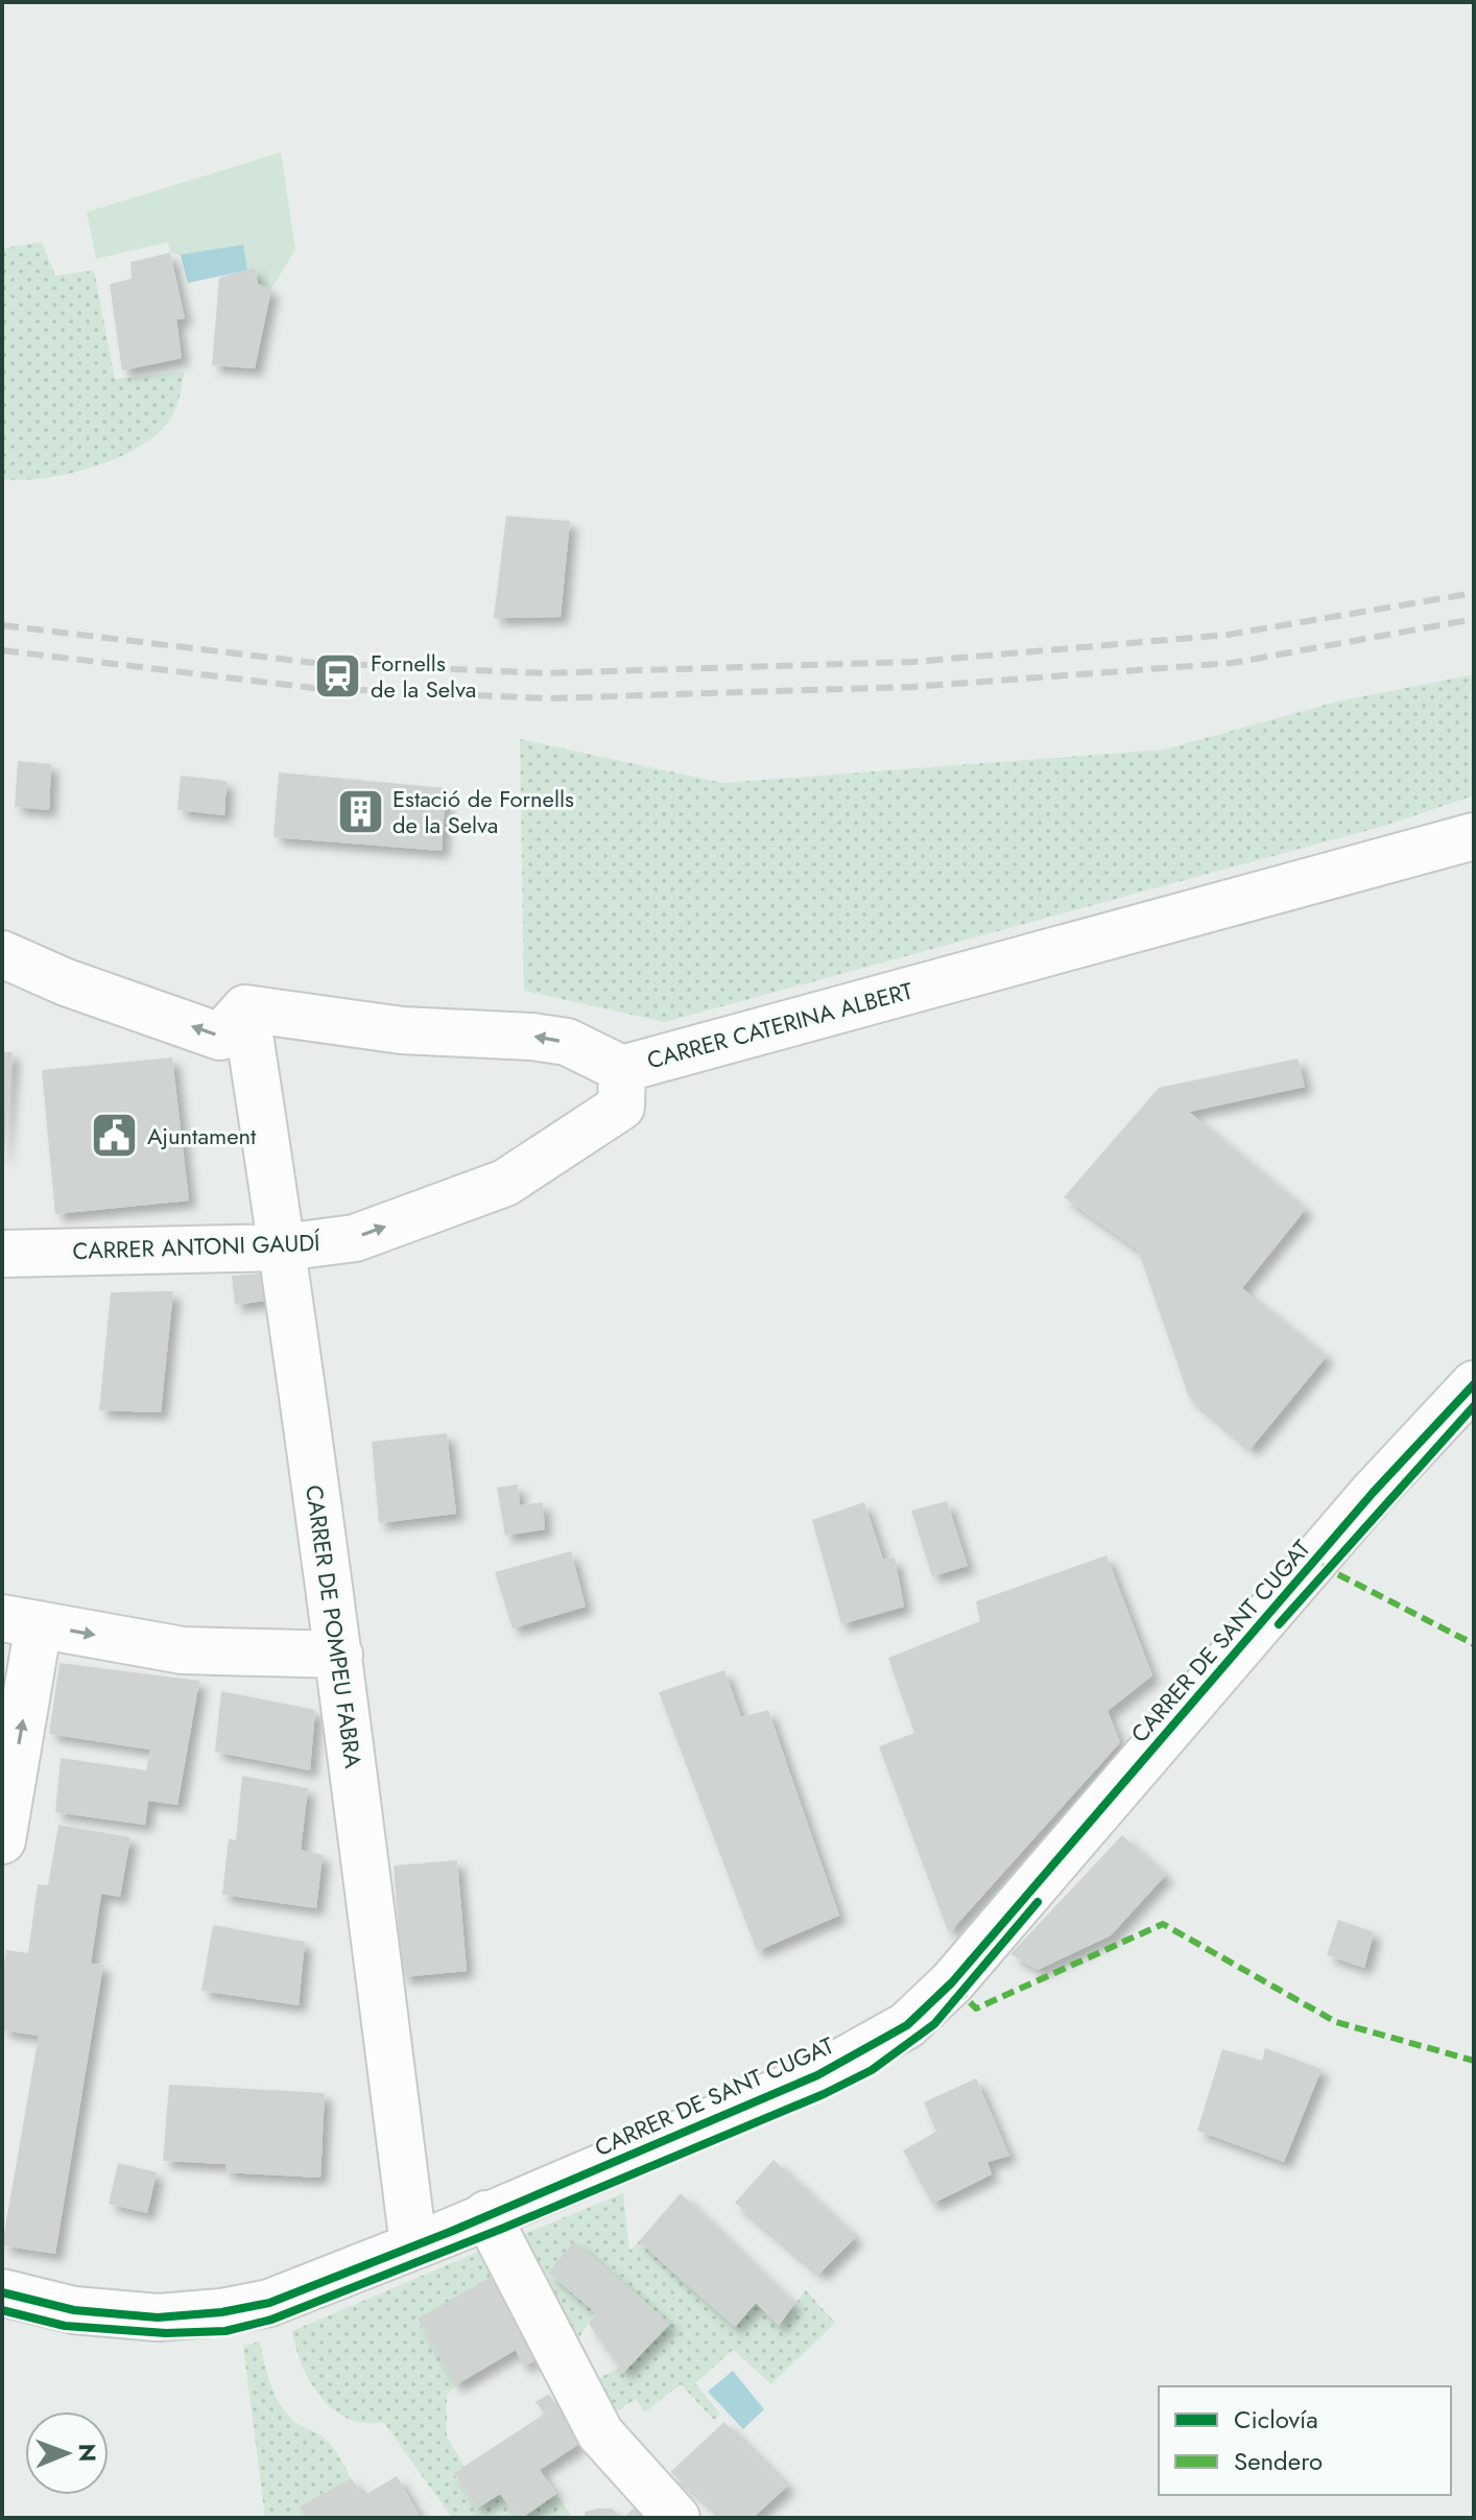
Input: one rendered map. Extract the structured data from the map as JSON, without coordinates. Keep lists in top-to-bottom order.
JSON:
{
  "streets": {
    "street": [
      "CARRER CATERINA ALBERT",
      "CARRER ANTONI GAUDÍ",
      "CARRER DE POMPEU FABRA",
      "CARRER DE SANT CUGAT"
    ]
  },
  "crossings": [
    ["CARRER CATERINA ALBERT", "CARRER ANTONI GAUDÍ"],
    ["CARRER CATERINA ALBERT", "CARRER DE POMPEU FABRA"],
    ["CARRER ANTONI GAUDÍ", "CARRER DE POMPEU FABRA"],
    ["CARRER DE POMPEU FABRA", "CARRER DE SANT CUGAT"]
  ],
  "one_way": ["CARRER ANTONI GAUDÍ"],
  "places": {
    "station": ["Fornells de la Selva"],
    "building": ["Estació de Fornells de la Selva"],
    "public building": ["Ajuntament"]
  },
  "legend": ["Ciclovía", "Sendero"],
  "north": "right"
}
